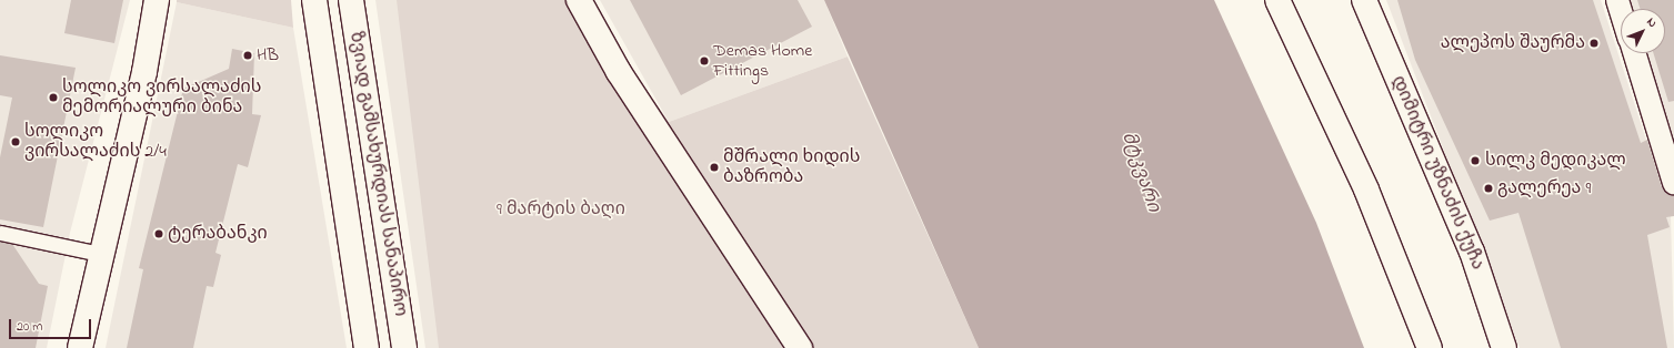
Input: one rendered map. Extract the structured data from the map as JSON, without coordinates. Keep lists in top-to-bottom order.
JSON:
{
  "streets": {
    "main road": ["დიმიტრი უზნაძის ქუჩა", "ზვიად გამსახურდიას სანაპირო"]
  },
  "water": ["მტკვარი"],
  "parks": ["9 მარტის ბაღი"],
  "places": [
    "ალეპოს შაურმა",
    "HB",
    "Demas Home Fittings",
    "სოლიკო ვირსალაძის მემორიალური ბინა",
    "სოლიკო ვირსალაძის 2/4",
    "სილკ მედიკალ",
    "მშრალი ხიდის ბაზრობა",
    "გალერეა 9",
    "ტერაბანკი"
  ],
  "scale_bar": "20 m",
  "north": "top right"
}
